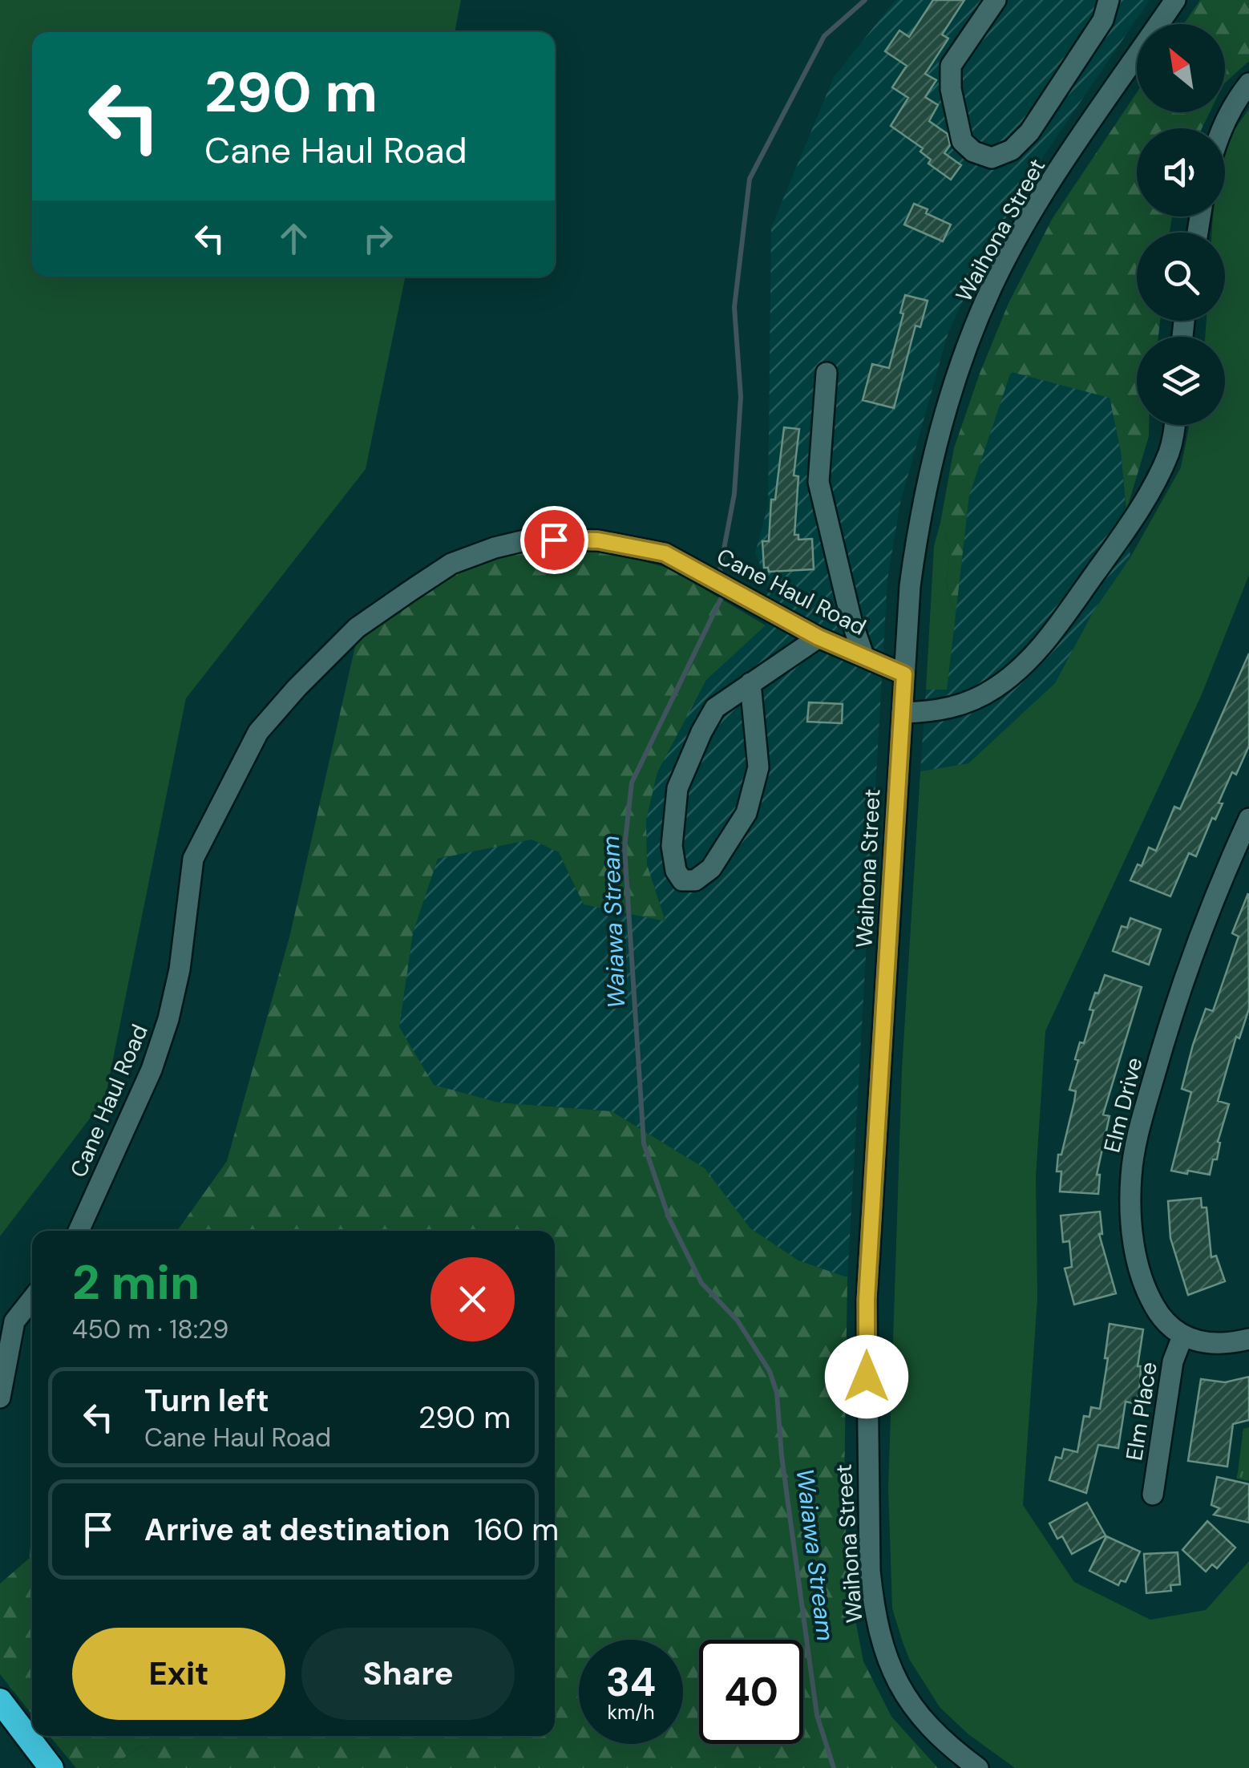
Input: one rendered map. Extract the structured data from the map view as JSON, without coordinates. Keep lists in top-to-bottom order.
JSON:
{
  "streets": {
    "street": [
      "Waihona Street",
      "Cane Haul Road",
      "Elm Drive",
      "Elm Place"
    ]
  },
  "crossings": [
    ["Waihona Street", "Cane Haul Road"],
    ["Elm Drive", "Elm Place"]
  ],
  "water": ["Waiawa Stream"],
  "north": "top left",
  "page": {
    "turn": ["290 m", "Cane Haul Road"],
    "heading": ["2 min", "450 m · 18:29"],
    "list": [
      {
        "name": "Turn left",
        "note": "Cane Haul Road",
        "value": "290 m"
      },
      {
        "name": "Arrive at destination",
        "value": "160 m"
      }
    ],
    "buttons": ["Exit", "Share"],
    "speed": "34 km/h",
    "limit": "40"
  }
}
